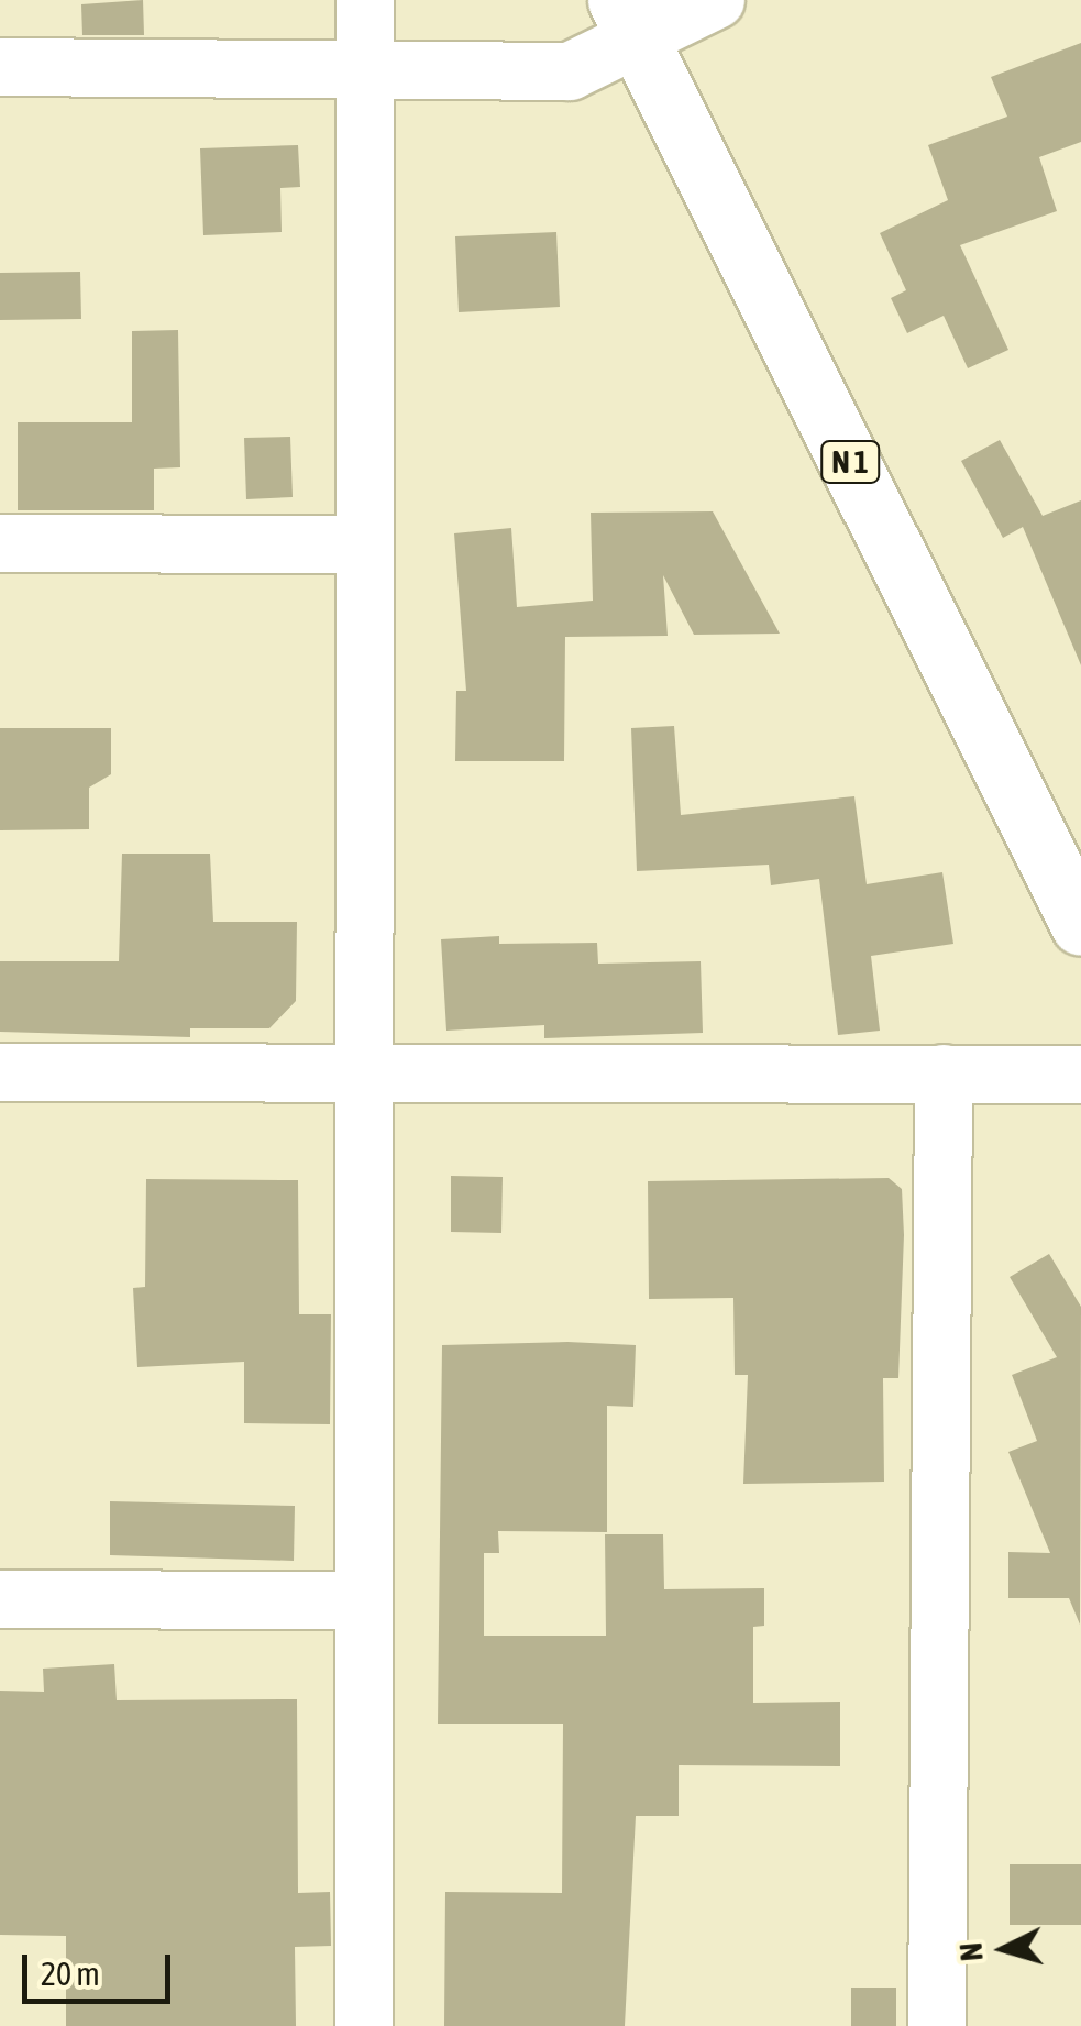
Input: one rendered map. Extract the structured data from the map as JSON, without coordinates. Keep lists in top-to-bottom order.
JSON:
{
  "streets": {
    "highway": ["N 1"]
  },
  "scale_bar": "20 m",
  "north": "left"
}
